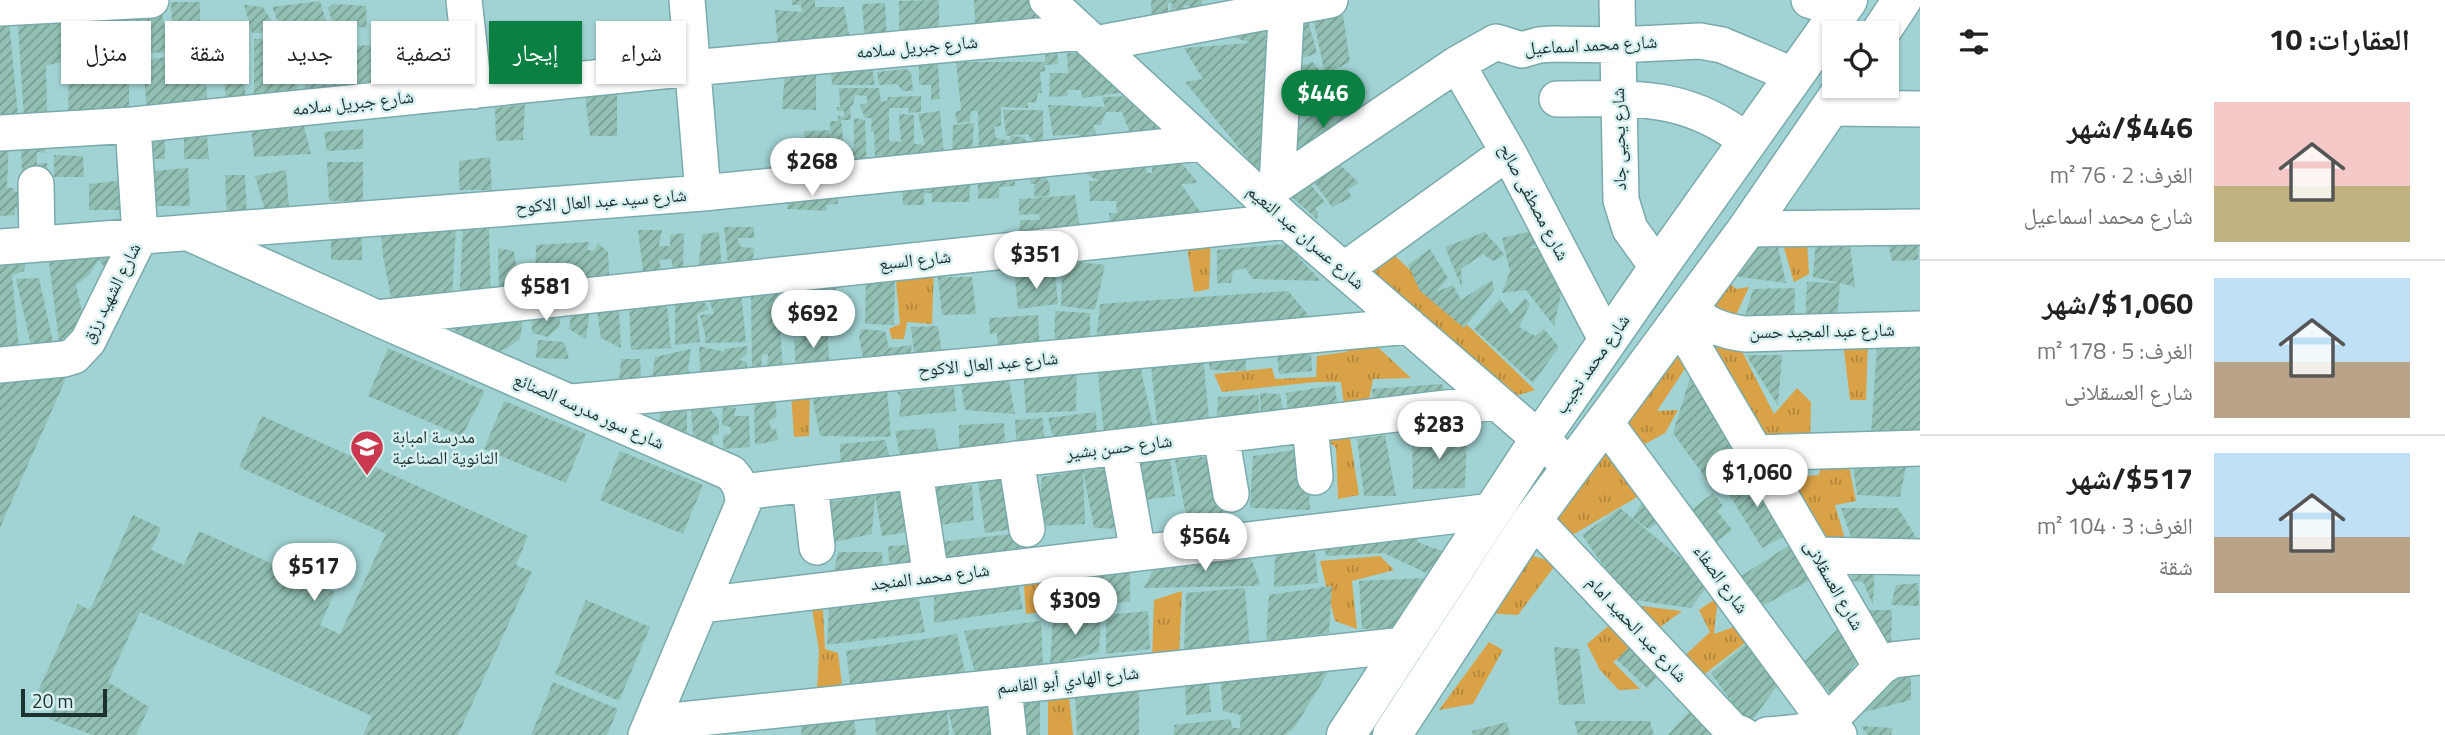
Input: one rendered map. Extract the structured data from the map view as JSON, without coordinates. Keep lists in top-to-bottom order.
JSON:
{
  "streets": {
    "main road": ["شارع محمد نجيب"],
    "street": [
      "شارع محمد اسماعيل",
      "شارع جبريل سلامه",
      "شارع يحيى جاد",
      "شارع سيد عبد العال الاكوح",
      "شارع مصطفى صالح",
      "شارع عسران عبد النعيم",
      "شارع السبع",
      "شارع الشهيد رزق",
      "شارع عبد المجيد حسن",
      "شارع عبد العال الاكوح",
      "شارع سور مدرسه الصنائع",
      "شارع حسن بشير",
      "شارع محمد المنجد",
      "شارع الصفاء",
      "شارع العسقلانى",
      "شارع عبد الحميد امام",
      "شارع الهادي أبو القاسم"
    ]
  },
  "crossings": [
    ["شارع محمد اسماعيل", "شارع يحيى جاد"],
    ["شارع محمد اسماعيل", "شارع مصطفى صالح"],
    ["شارع محمد اسماعيل", "شارع عسران عبد النعيم"],
    ["شارع محمد اسماعيل", "شارع محمد نجيب"],
    ["شارع جبريل سلامه", "شارع عسران عبد النعيم"],
    ["شارع يحيى جاد", "شارع محمد نجيب"],
    ["شارع سيد عبد العال الاكوح", "شارع عسران عبد النعيم"],
    ["شارع سيد عبد العال الاكوح", "شارع الشهيد رزق"],
    ["شارع سيد عبد العال الاكوح", "شارع سور مدرسه الصنائع"],
    ["شارع مصطفى صالح", "شارع محمد نجيب"],
    ["شارع عسران عبد النعيم", "شارع السبع"],
    ["شارع عسران عبد النعيم", "شارع عبد العال الاكوح"],
    ["شارع عسران عبد النعيم", "شارع محمد نجيب"],
    ["شارع عسران عبد النعيم", "شارع حسن بشير"],
    ["شارع السبع", "شارع سور مدرسه الصنائع"],
    ["شارع عبد المجيد حسن", "شارع العسقلانى"],
    ["شارع عبد العال الاكوح", "شارع سور مدرسه الصنائع"],
    ["شارع محمد نجيب", "شارع محمد المنجد"],
    ["شارع محمد نجيب", "شارع الهادي أبو القاسم"],
    ["شارع سور مدرسه الصنائع", "شارع حسن بشير"]
  ],
  "places": {
    "school or university": ["مدرسة امبابة الثانوية الصناعية"]
  },
  "scale_bar": "20 m",
  "page": {
    "heading": "العقارات: 10",
    "chip": [
      "شراء",
      "إيجار",
      "تصفية",
      "جديد",
      "شقة",
      "منزل"
    ],
    "price": [
      "$446",
      "$268",
      "$351",
      "$581",
      "$692",
      "$283",
      "$1,060",
      "$564",
      "$517",
      "$309"
    ],
    "list": [
      {
        "name": "$446/شهر",
        "note": "الغرف: 2 · 76 m² · شارع محمد اسماعيل"
      },
      {
        "name": "$1,060/شهر",
        "note": "الغرف: 5 · 178 m² · شارع العسقلانى"
      },
      {
        "name": "$517/شهر",
        "note": "الغرف: 3 · 104 m² · شقة"
      }
    ],
    "scale": "20 m"
  }
}
